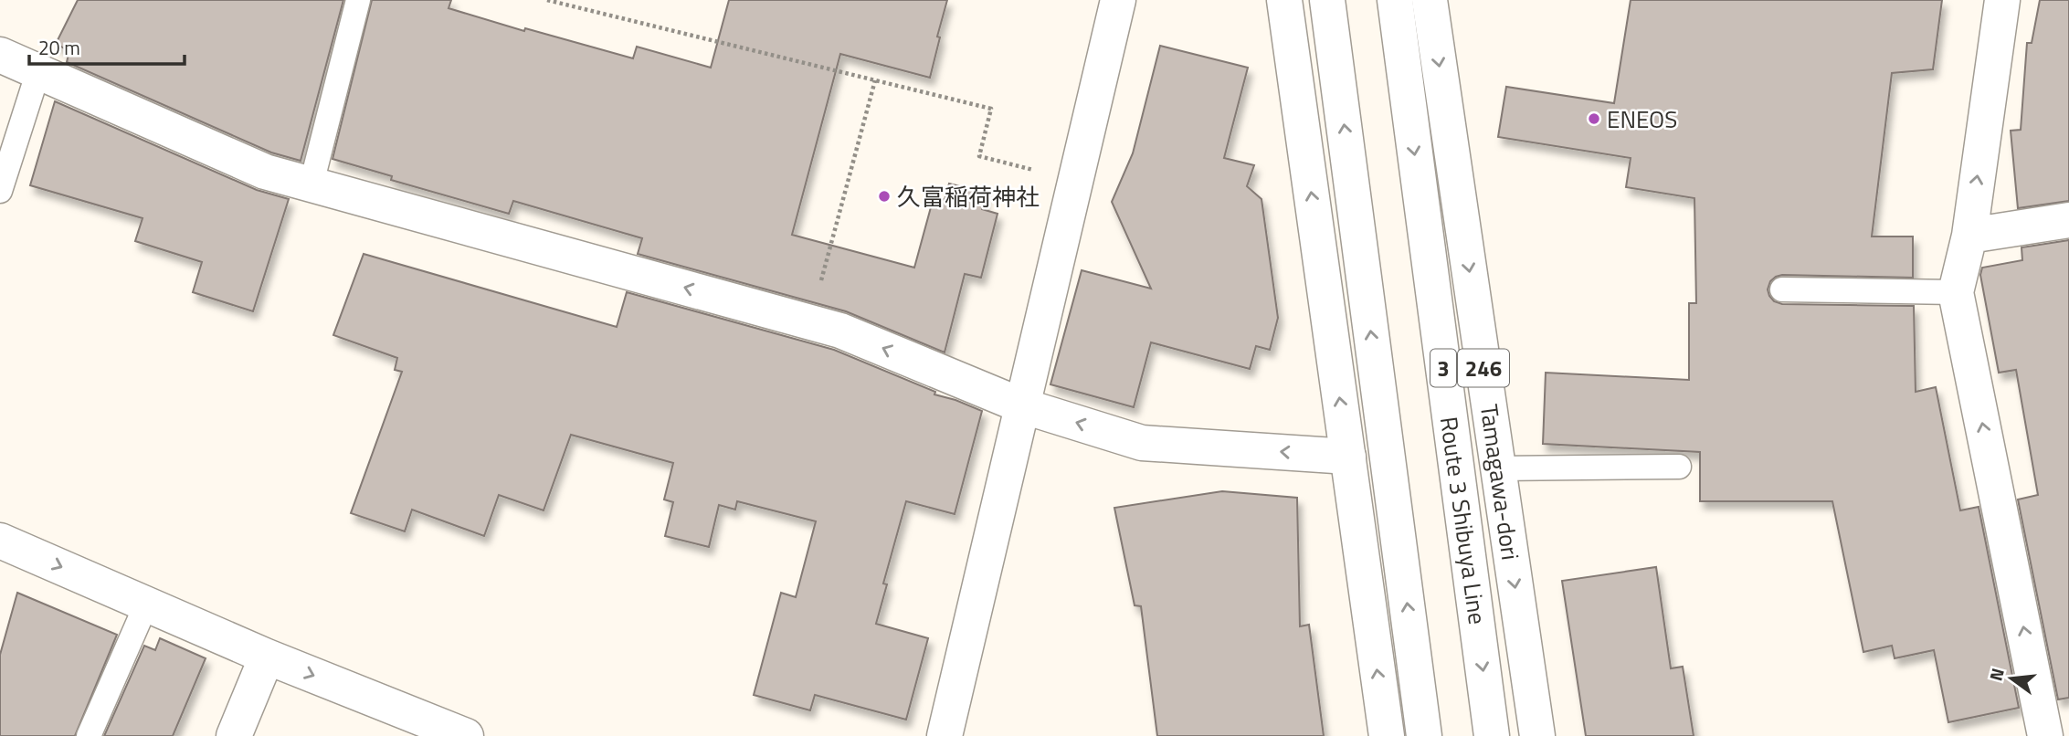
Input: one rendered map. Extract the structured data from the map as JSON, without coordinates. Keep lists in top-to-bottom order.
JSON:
{
  "streets": {
    "main road": [
      "3",
      "246",
      "Tamagawa-dori",
      "Route 3 Shibuya Line"
    ]
  },
  "places": ["ENEOS", "久富稲荷神社"],
  "scale_bar": "20 m",
  "north": "left"
}
